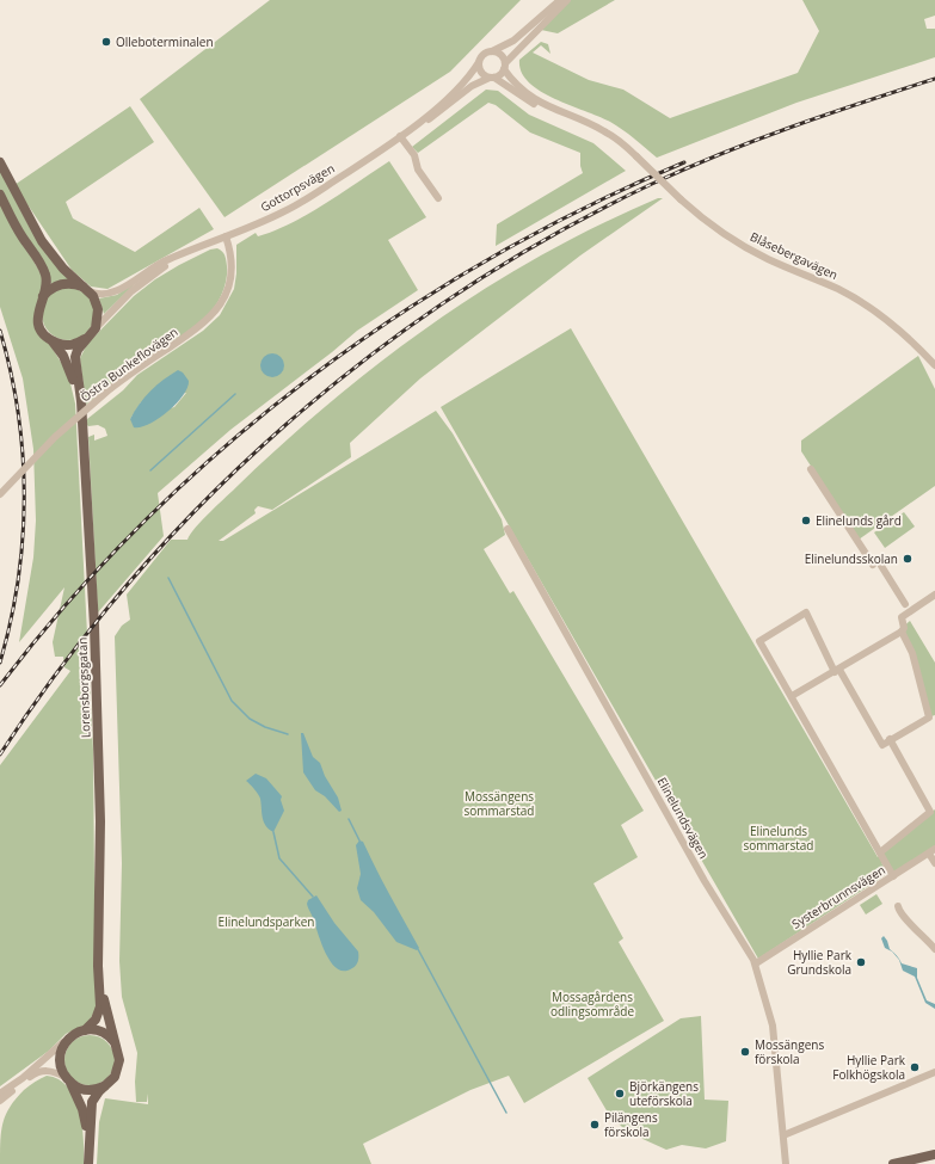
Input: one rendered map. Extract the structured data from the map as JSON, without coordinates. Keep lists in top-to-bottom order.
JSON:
{
  "streets": {
    "main road": ["Lorensborgsgatan"],
    "street": [
      "Gottorpsvägen",
      "Blåsebergavägen",
      "Östra Bunkeflovägen",
      "Elinelundsvägen",
      "Systerbrunnsvägen"
    ]
  },
  "crossings": [
    ["Gottorpsvägen", "Blåsebergavägen"],
    ["Gottorpsvägen", "Östra Bunkeflovägen"],
    ["Gottorpsvägen", "Lorensborgsgatan"],
    ["Elinelundsvägen", "Systerbrunnsvägen"]
  ],
  "parks": [
    "Mossängens sommarstad",
    "Elinelunds sommarstad",
    "Elinelundsparken",
    "Mossagårdens odlingsområde"
  ],
  "places": [
    "Olleboterminalen",
    "Elinelunds gård",
    "Elinelundsskolan",
    "Hyllie Park Grundskola",
    "Mossängens förskola",
    "Hyllie Park Folkhögskola",
    "Björkängens uteförskola",
    "Pilängens förskola"
  ]
}
